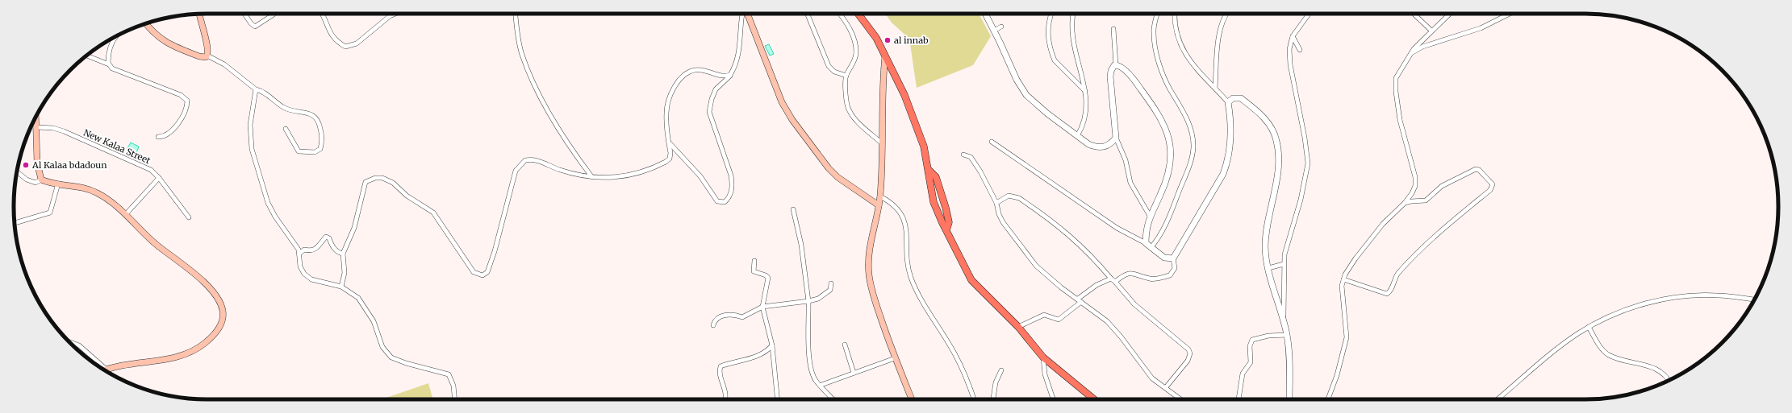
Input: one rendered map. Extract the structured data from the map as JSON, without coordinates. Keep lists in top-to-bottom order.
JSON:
{
  "streets": {
    "street": ["New Kalaa Street"]
  },
  "places": ["al innab", "Al Kalaa bdadoun"]
}
